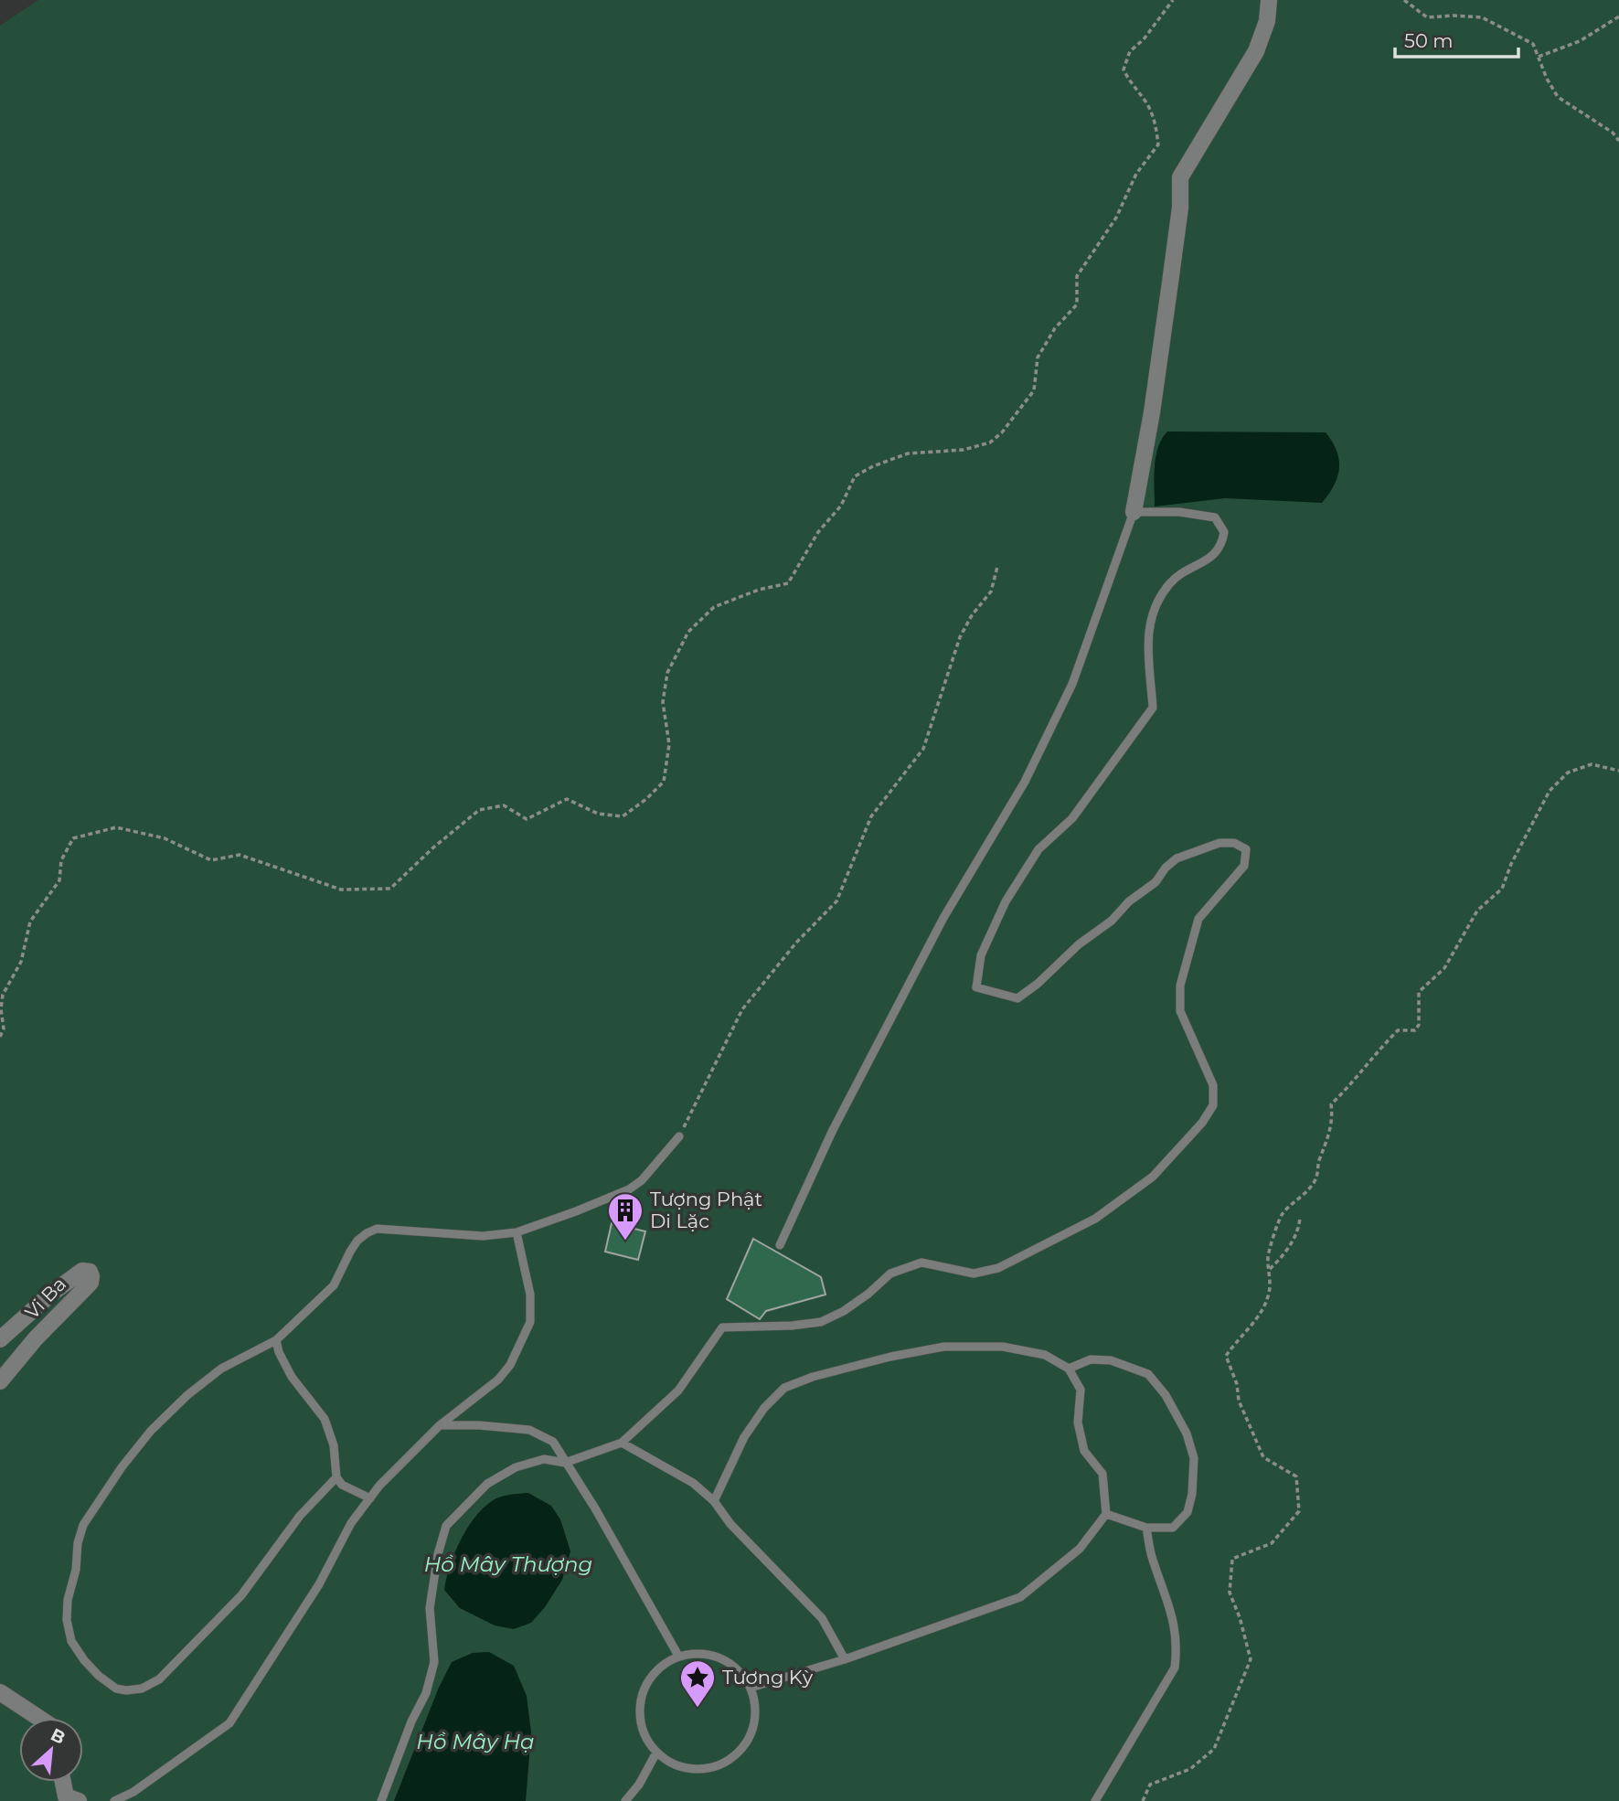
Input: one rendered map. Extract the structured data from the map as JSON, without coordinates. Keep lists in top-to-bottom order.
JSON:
{
  "streets": {
    "street": ["Vi Ba"]
  },
  "water": ["Hồ Mây Thượng", "Hồ Mây Hạ"],
  "places": {
    "building": ["Tượng Phật Di Lặc"],
    "place": ["Tương Kỳ"]
  },
  "scale_bar": "50 m",
  "north": "top right"
}
